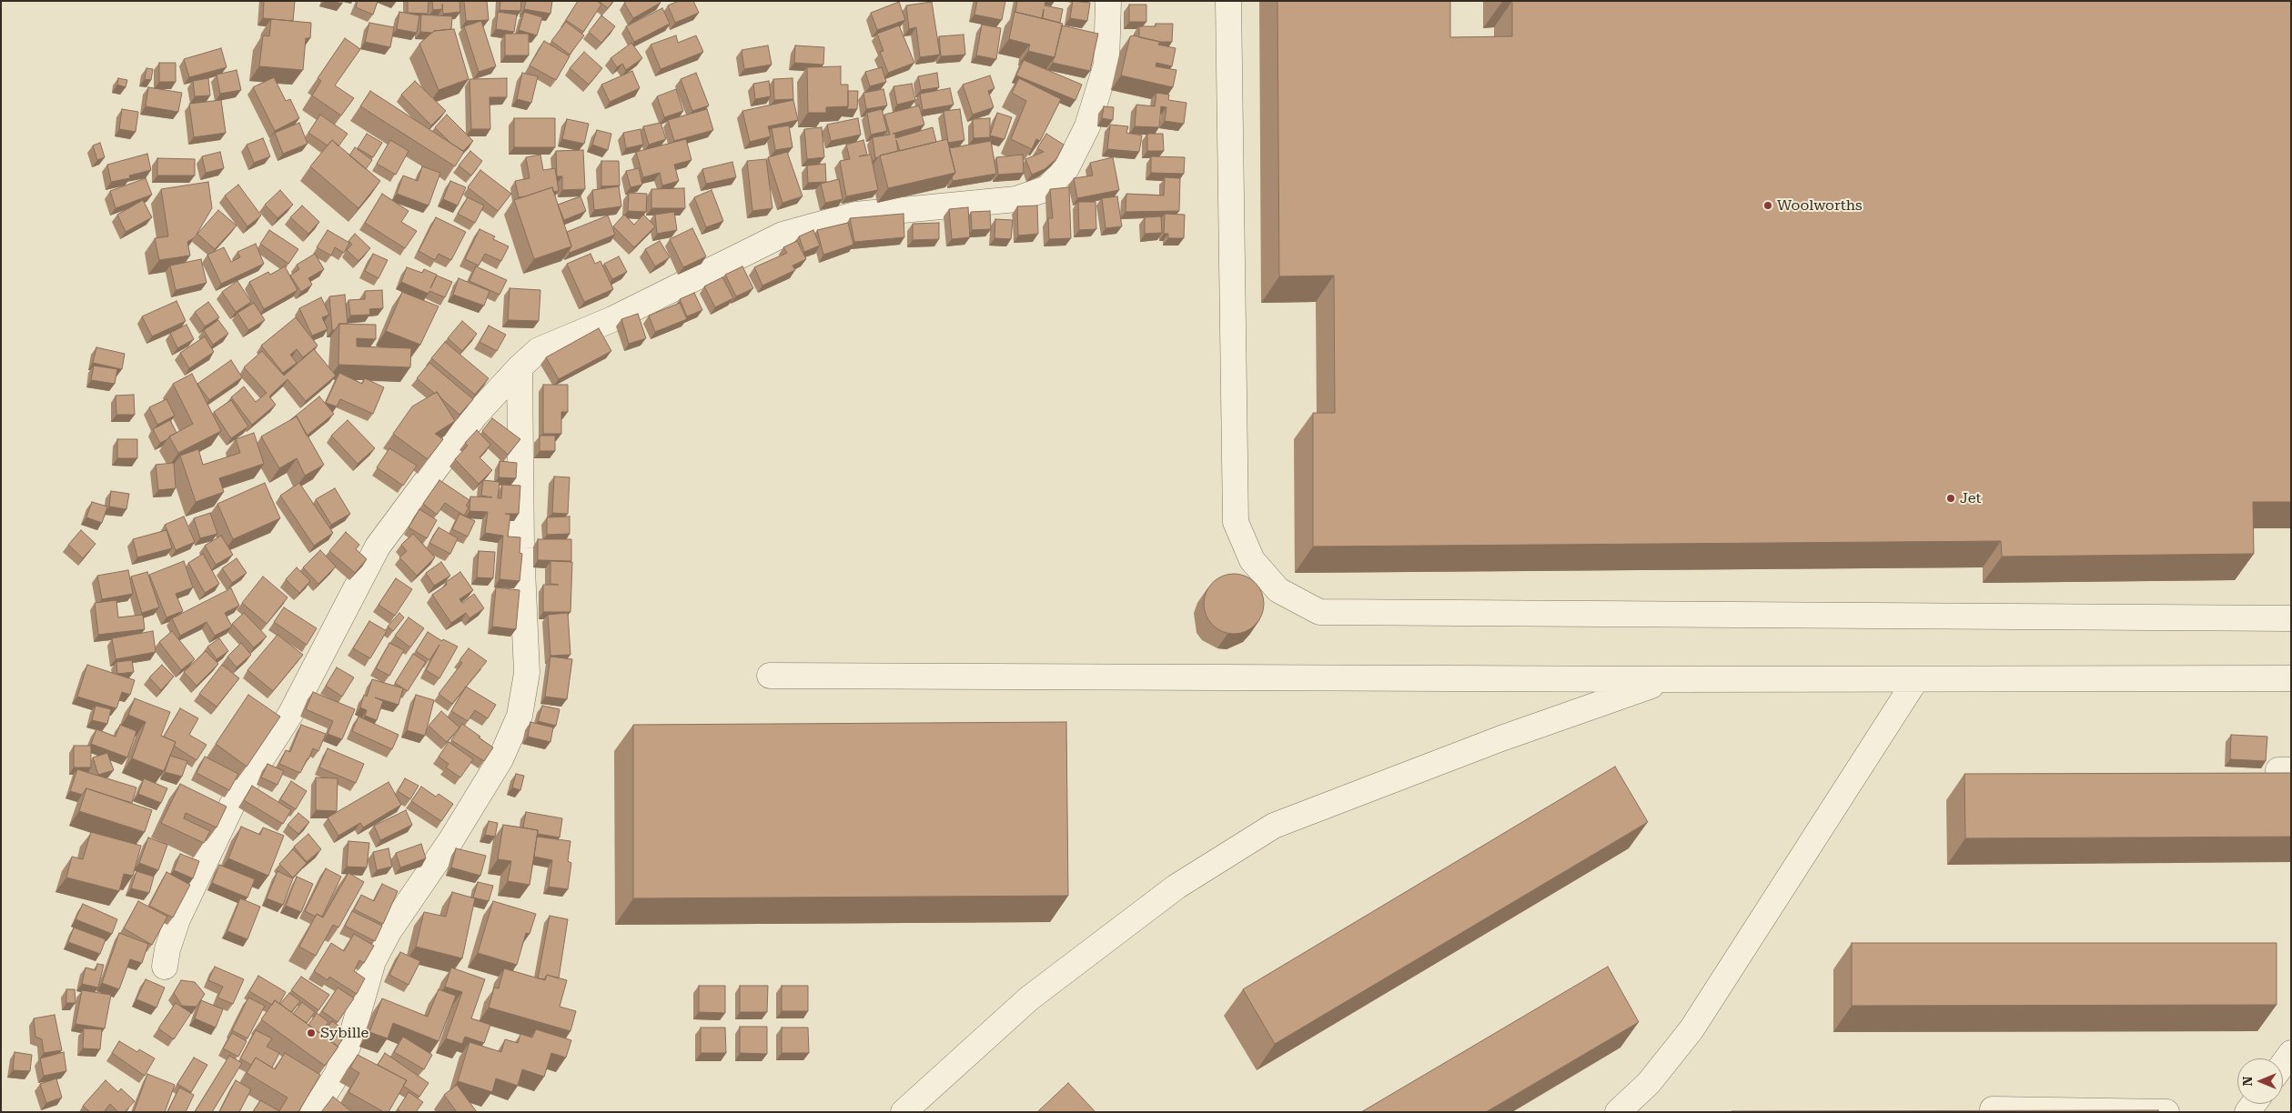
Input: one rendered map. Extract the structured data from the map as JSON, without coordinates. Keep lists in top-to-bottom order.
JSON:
{
  "places": ["Woolworths", "Jet", "Sybille"],
  "north": "left"
}
